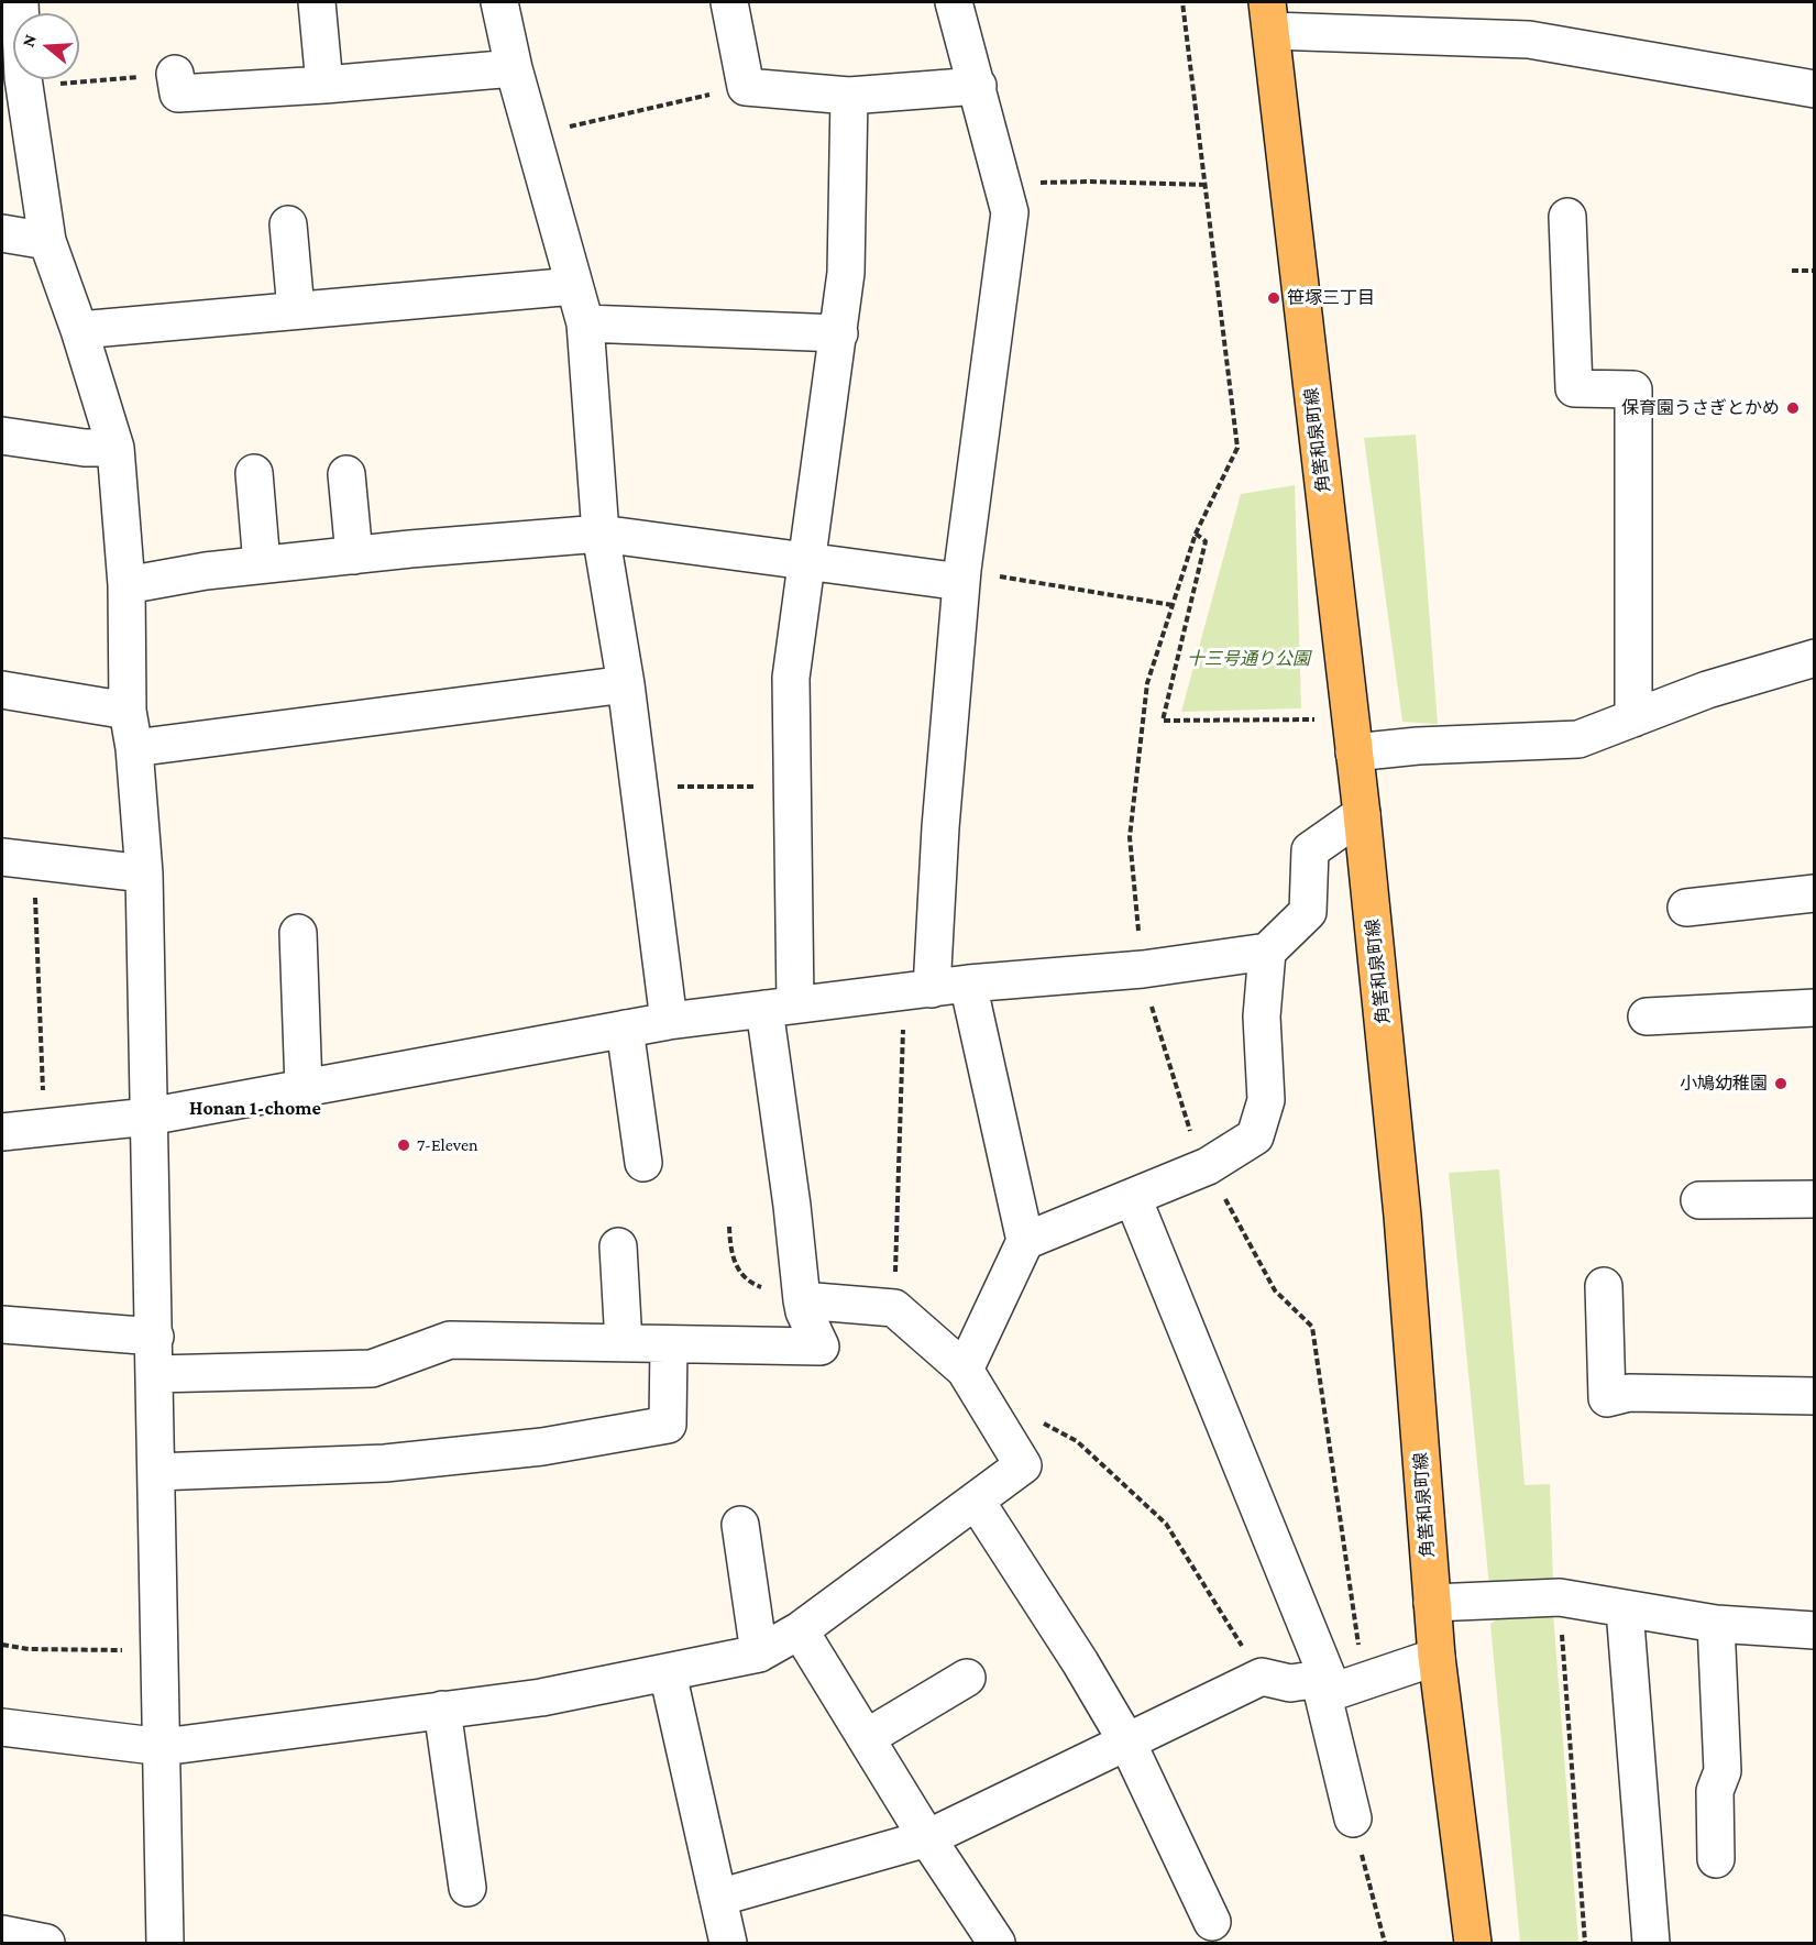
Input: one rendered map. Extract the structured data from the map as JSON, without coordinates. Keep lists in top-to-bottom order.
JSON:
{
  "streets": {
    "main road": ["角筈和泉町線"]
  },
  "districts": ["Honan 1-chome"],
  "parks": ["十三号通り公園"],
  "places": [
    "笹塚三丁目",
    "保育園うさぎとかめ",
    "小鳩幼稚園",
    "7-Eleven"
  ],
  "north": "left"
}
